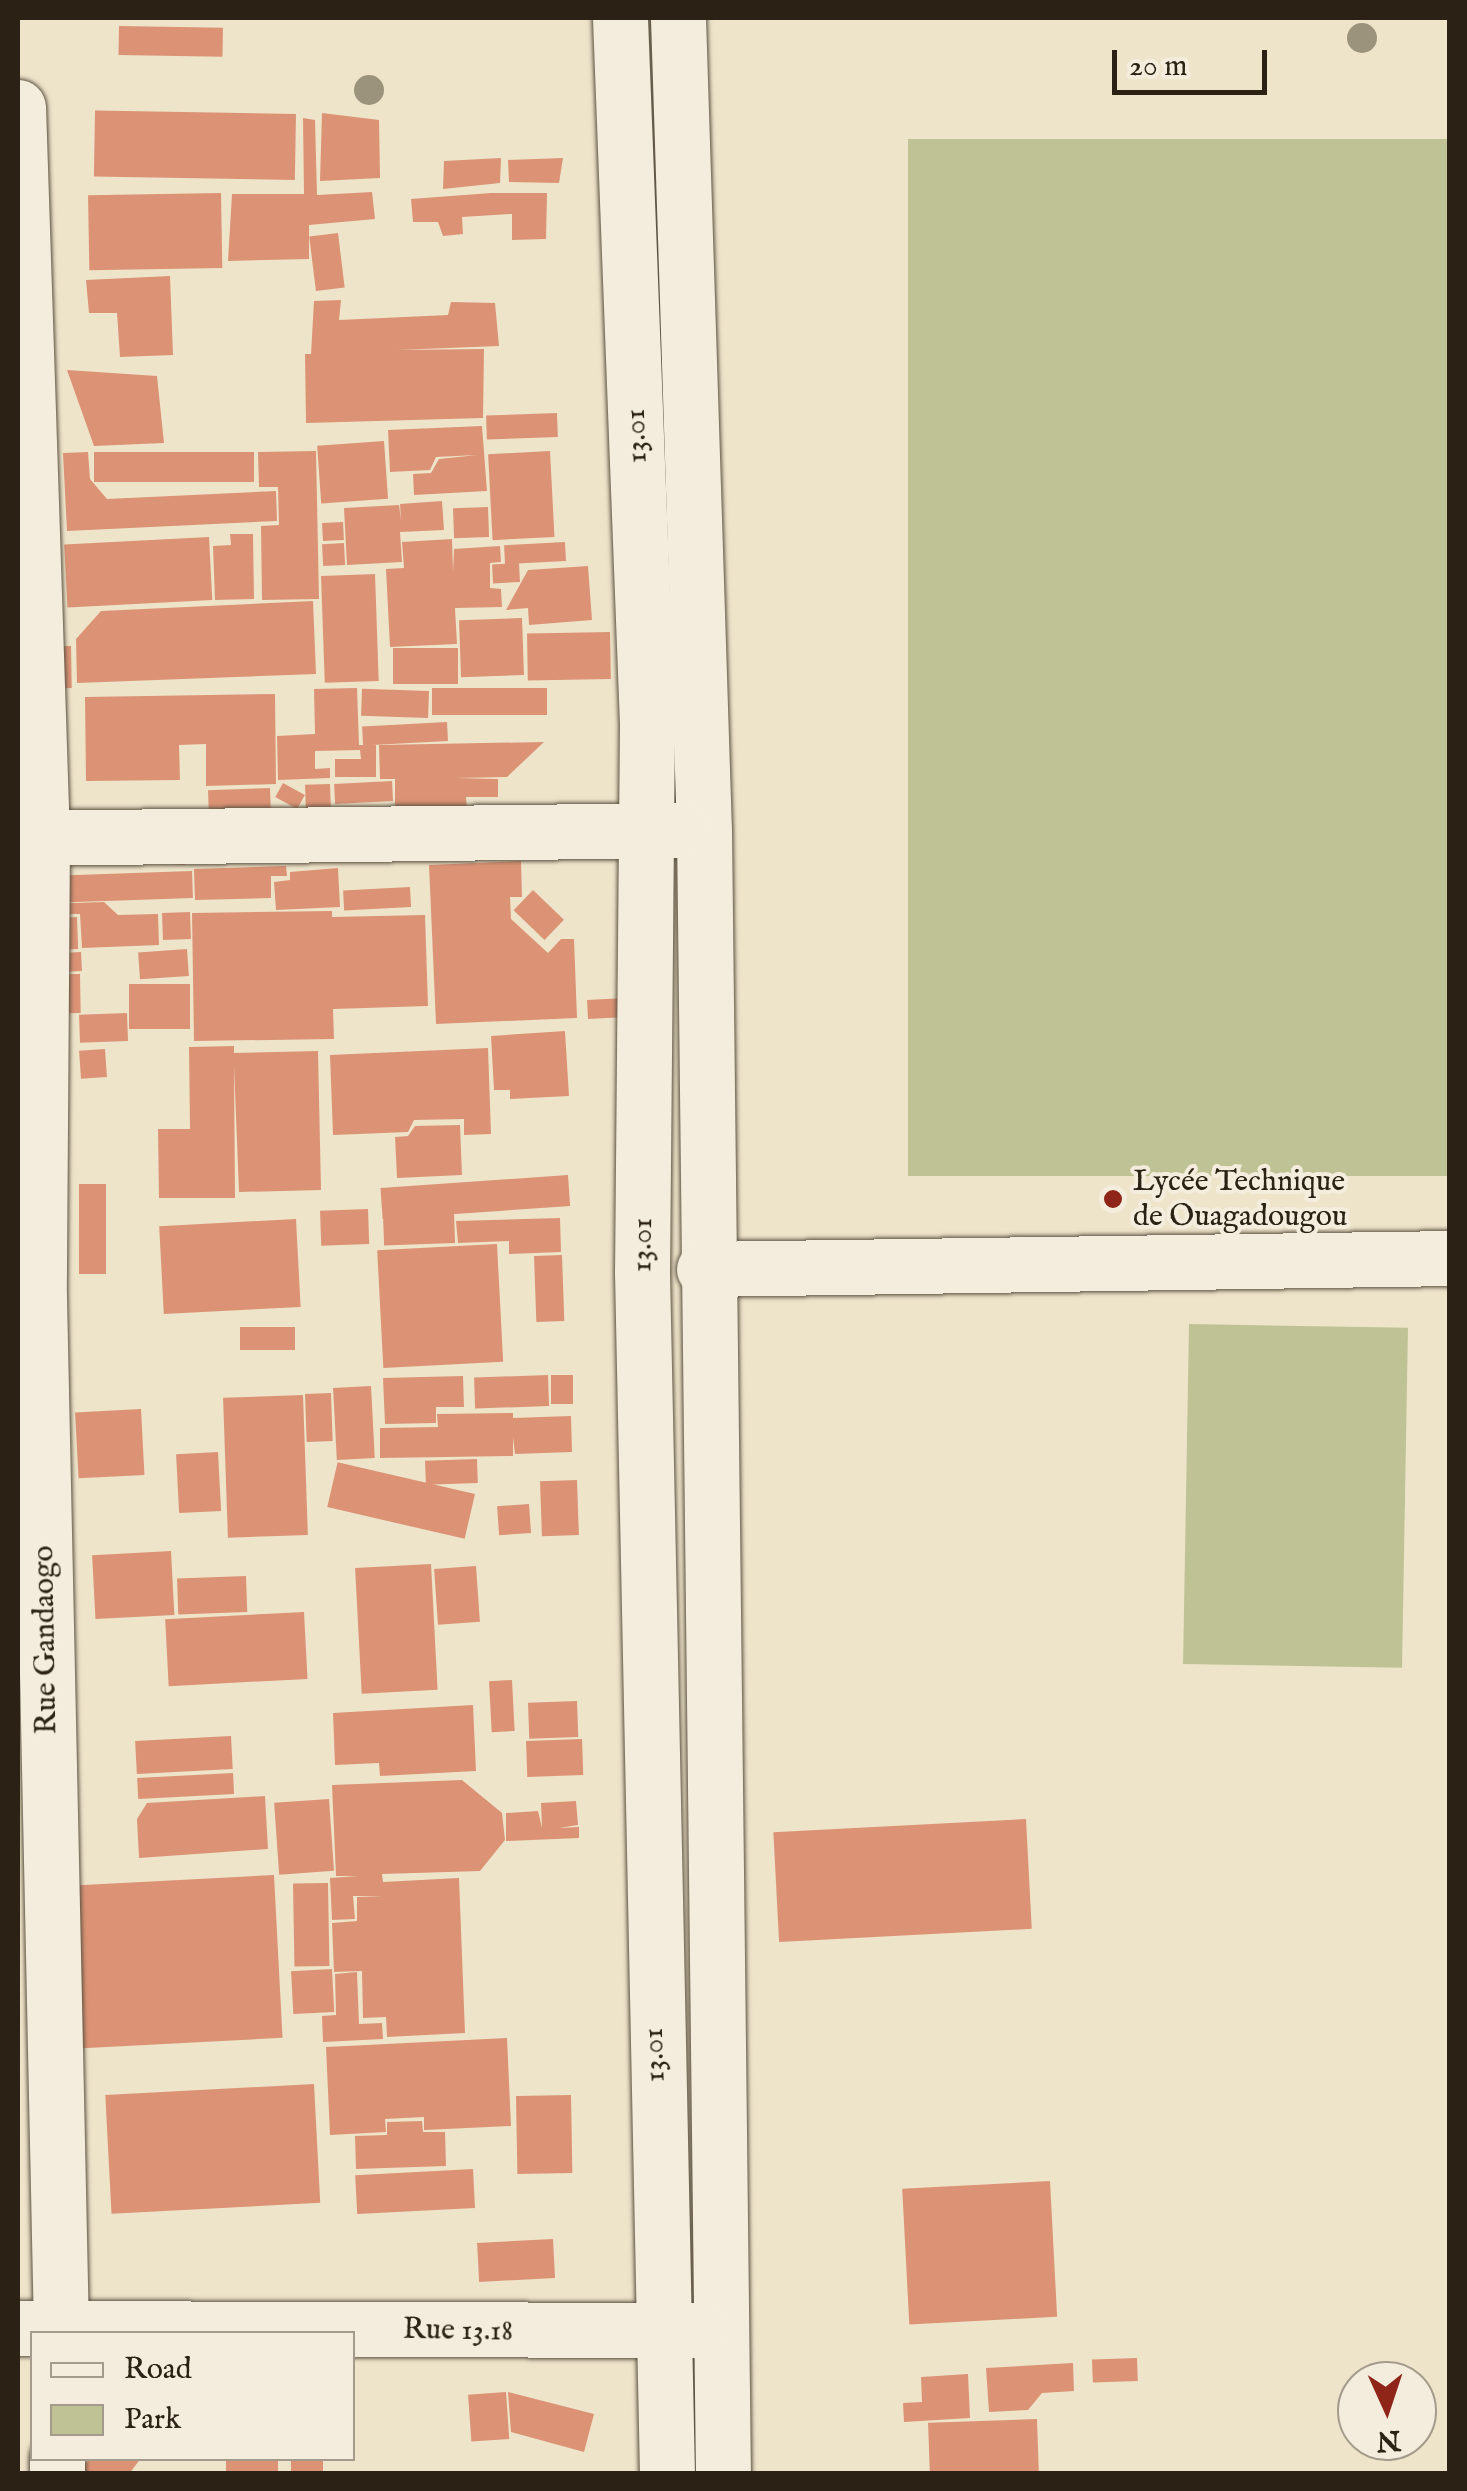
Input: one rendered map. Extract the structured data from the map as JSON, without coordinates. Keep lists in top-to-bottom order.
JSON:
{
  "streets": {
    "street": ["13.01", "Rue Gandaogo", "Rue 13.18"]
  },
  "crossings": [
    ["13.01", "Rue 13.18"],
    ["Rue Gandaogo", "Rue 13.18"]
  ],
  "places": ["Lycée Technique de Ouagadougou"],
  "legend": ["Road", "Park"],
  "scale_bar": "20 m",
  "north": "bottom"
}
